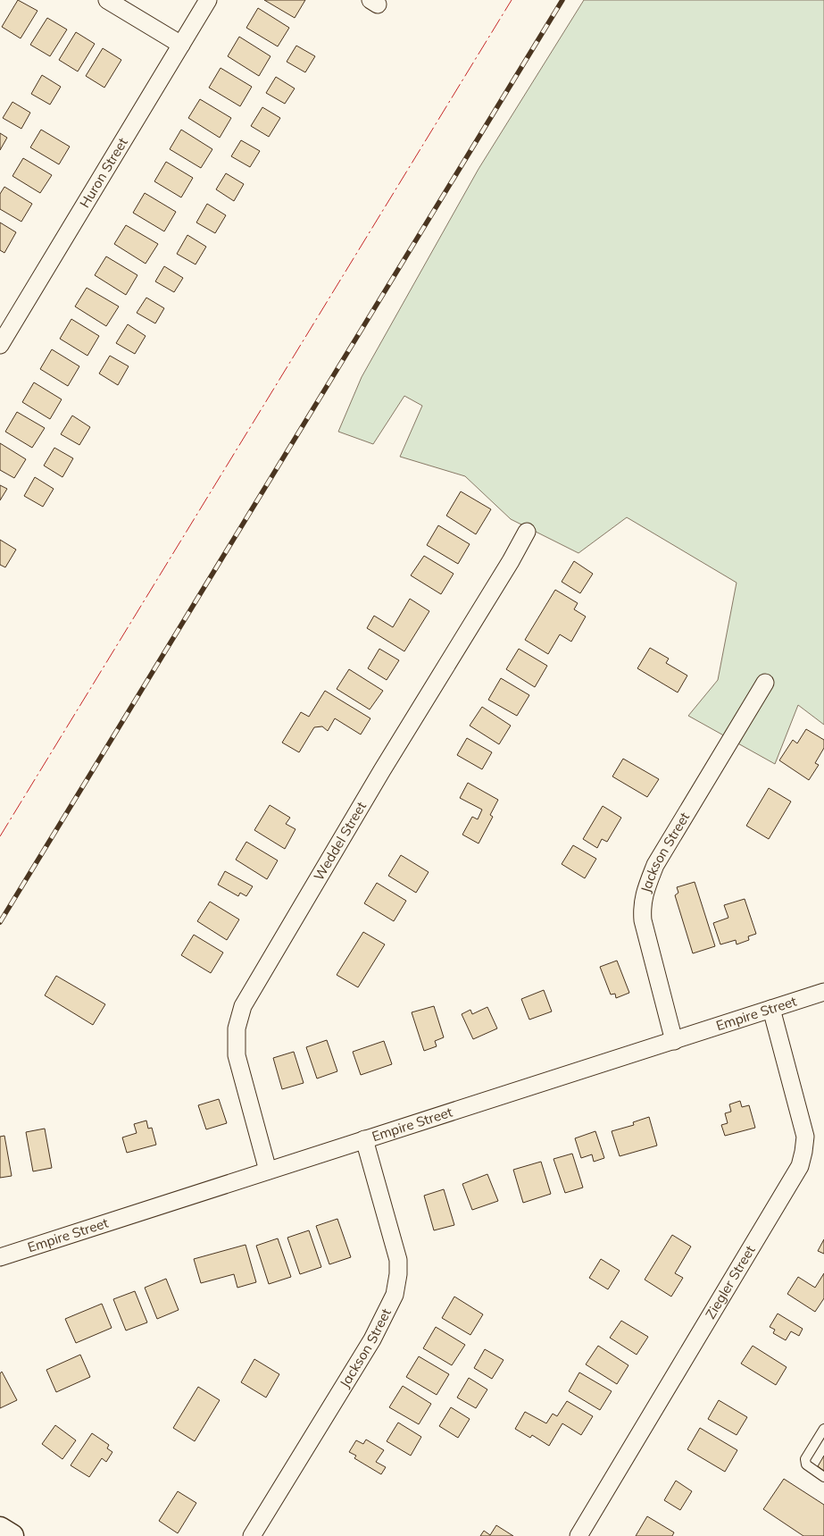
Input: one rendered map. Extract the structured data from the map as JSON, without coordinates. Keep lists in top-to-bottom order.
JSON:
{
  "streets": {
    "street": [
      "Huron Street",
      "Weddel Street",
      "Jackson Street",
      "Empire Street",
      "Ziegler Street"
    ]
  },
  "crossings": [
    ["Weddel Street", "Empire Street"],
    ["Jackson Street", "Empire Street"],
    ["Empire Street", "Ziegler Street"]
  ]
}
